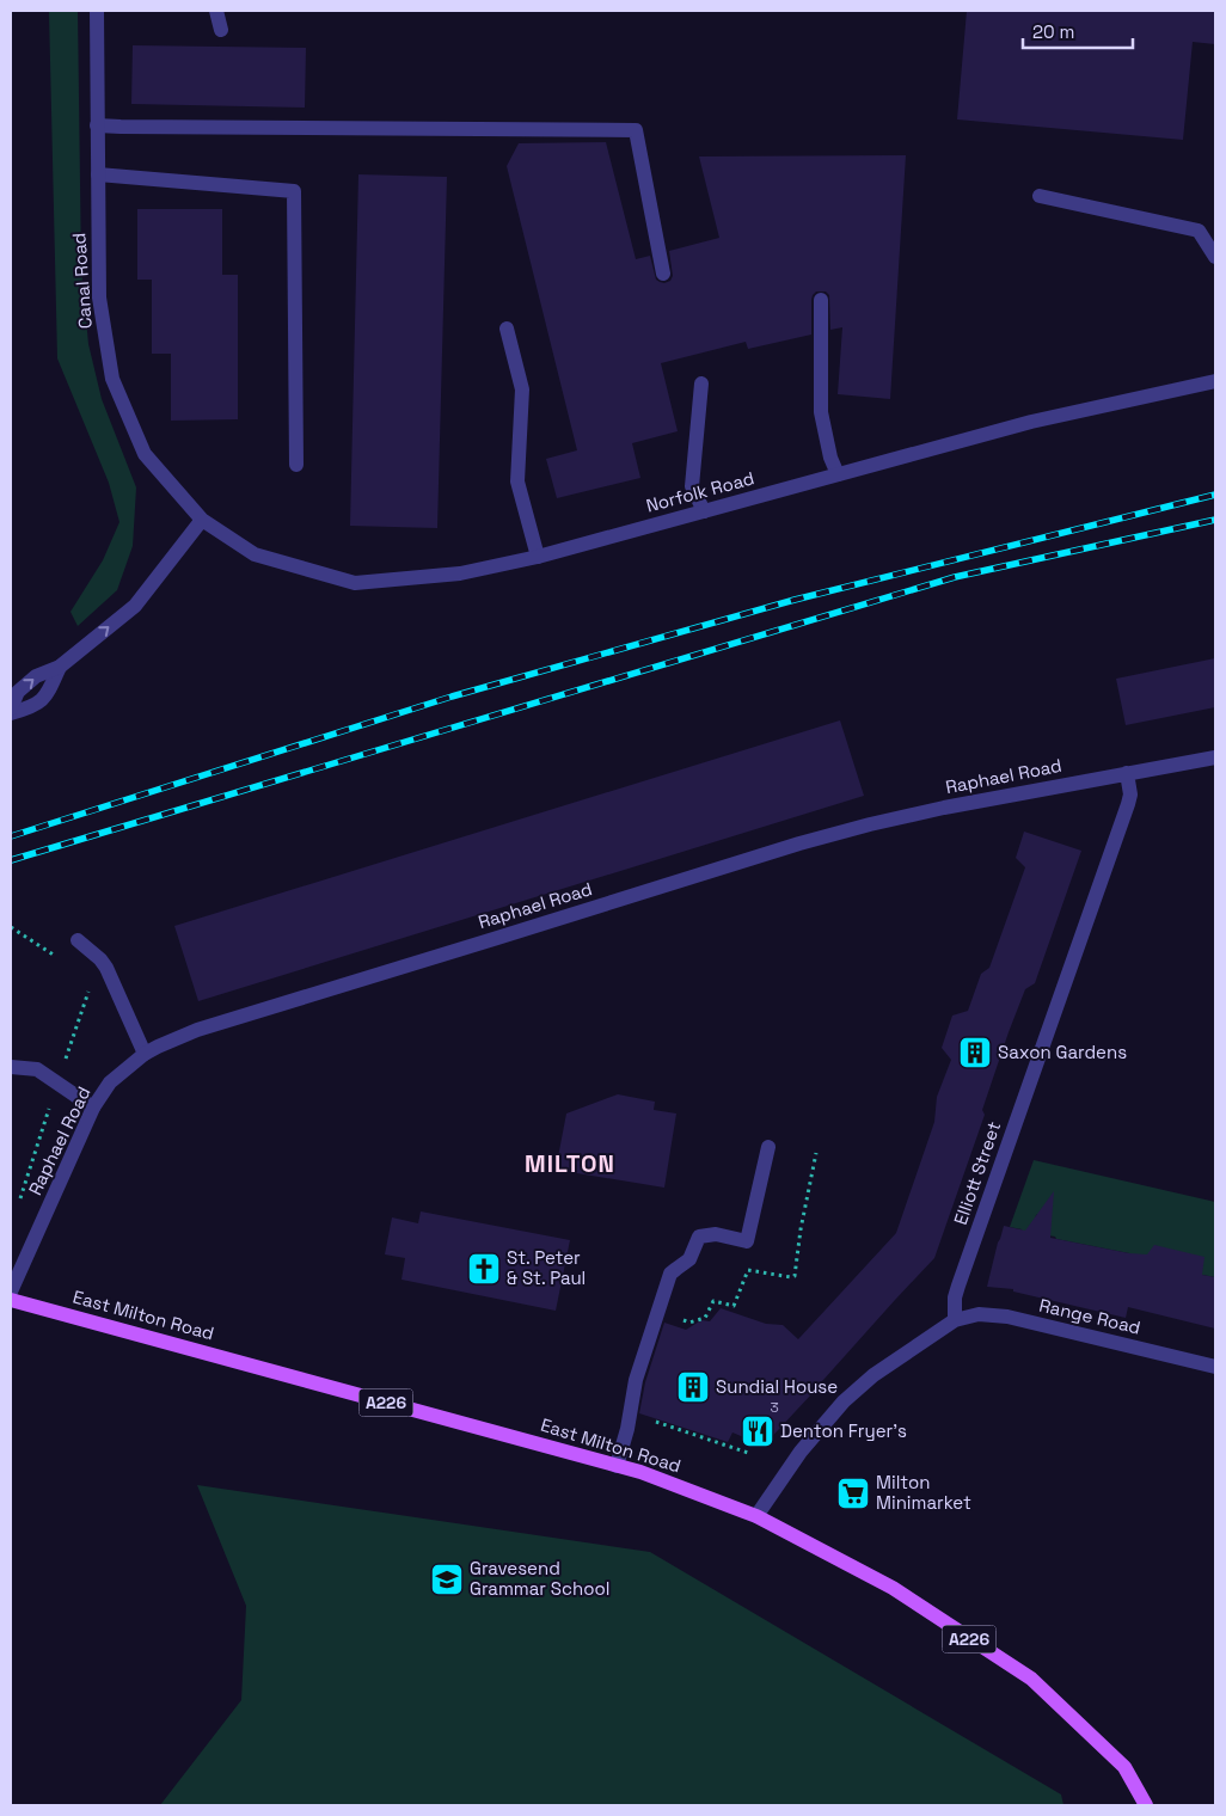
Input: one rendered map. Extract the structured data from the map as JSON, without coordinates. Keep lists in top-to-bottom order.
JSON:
{
  "streets": {
    "main road": ["East Milton Road", "A226"],
    "street": [
      "Canal Road",
      "Norfolk Road",
      "Raphael Road",
      "Elliott Street",
      "Range Road"
    ]
  },
  "crossings": [
    ["Canal Road", "Norfolk Road"],
    ["Raphael Road", "Elliott Street"],
    ["Elliott Street", "Range Road"]
  ],
  "districts": ["MILTON"],
  "places": {
    "building": ["Saxon Gardens", "Sundial House"],
    "church": ["St. Peter & St. Paul"],
    "restaurant": ["Denton Fryer's"],
    "supermarket": ["Milton Minimarket"],
    "school or university": ["Gravesend Grammar School"]
  },
  "house_numbers": ["3"],
  "scale_bar": "20 m"
}
